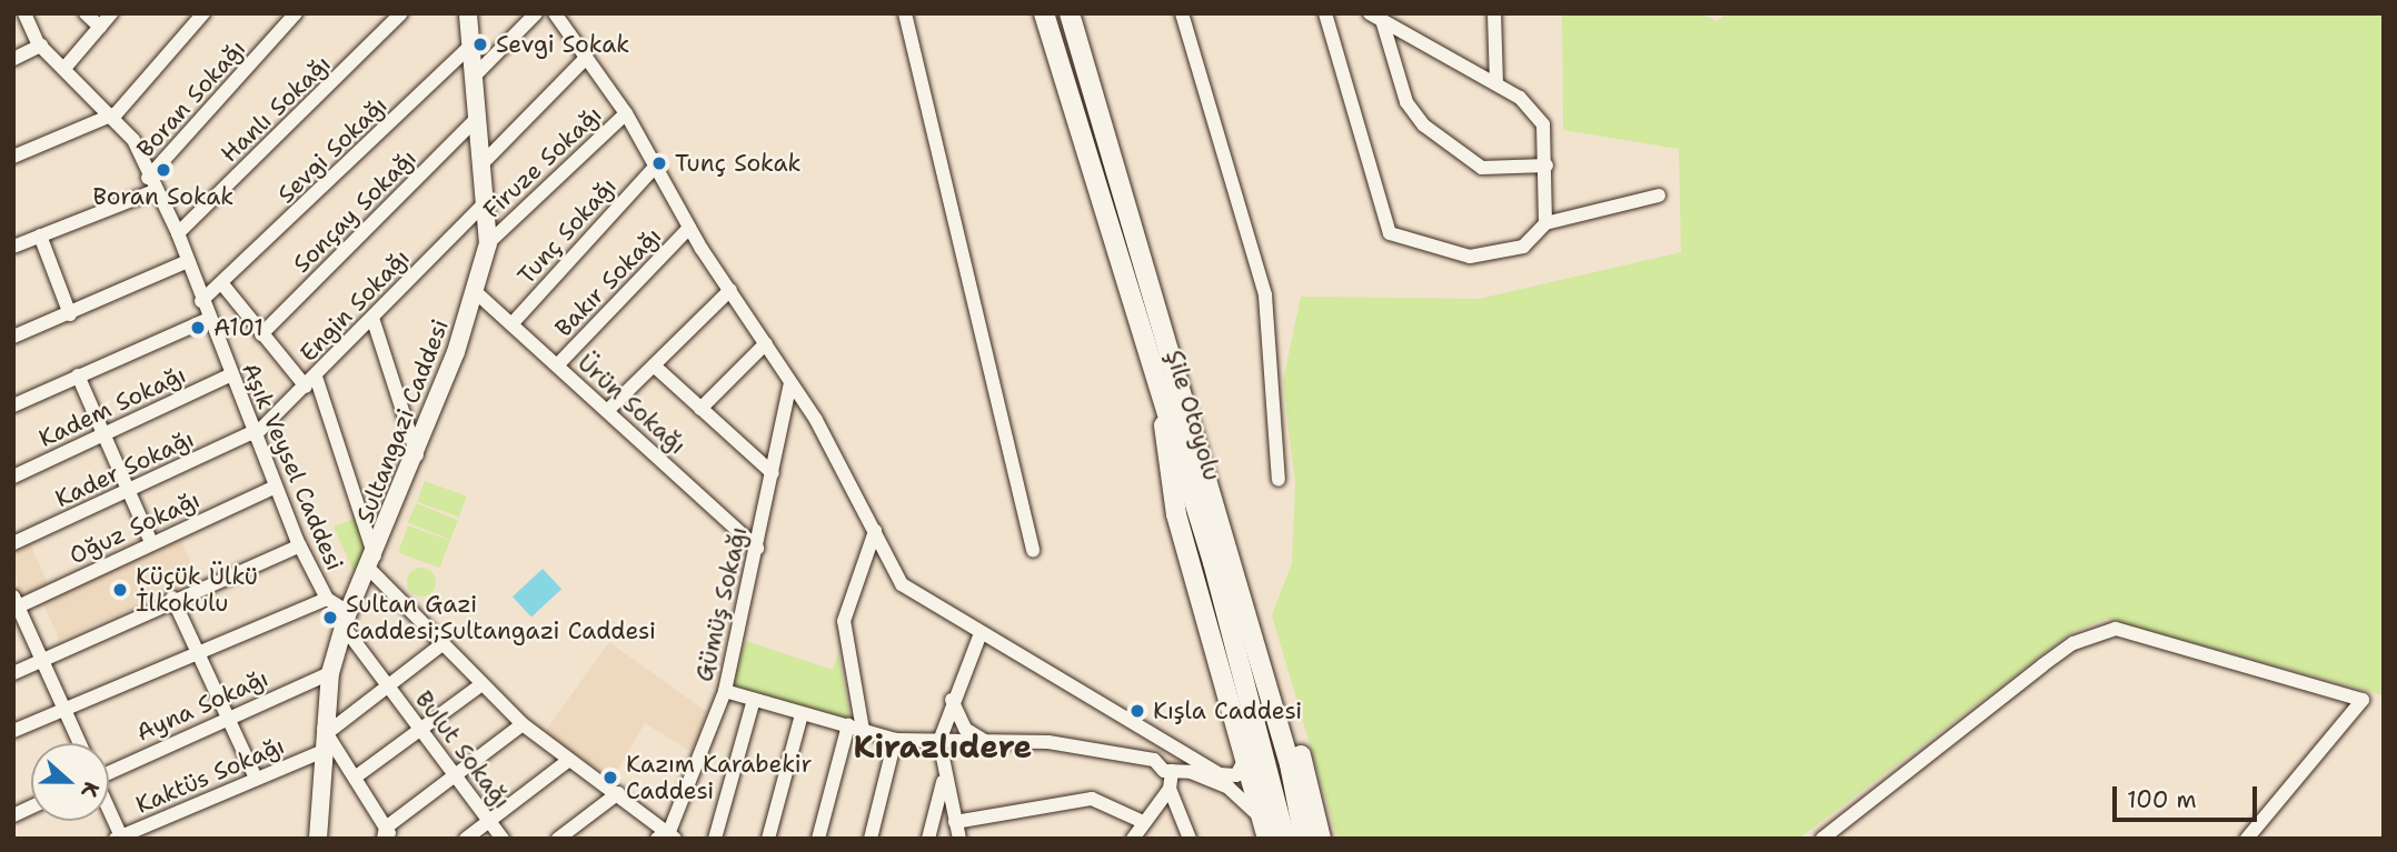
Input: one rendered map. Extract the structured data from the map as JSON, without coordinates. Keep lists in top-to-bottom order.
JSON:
{
  "streets": {
    "highway": ["Şile Otoyolu"],
    "main road": ["Sultangazi Caddesi"],
    "street": [
      "Boran Sokağı",
      "Hanlı Sokağı",
      "Sevgi Sokağı",
      "Firuze Sokağı",
      "Sonçay Sokağı",
      "Tunç Sokağı",
      "Bakır Sokağı",
      "Engin Sokağı",
      "Ürün Sokağı",
      "Kadem Sokağı",
      "Aşık Veysel Caddesi",
      "Kader Sokağı",
      "Oğuz Sokağı",
      "Gümüş Sokağı",
      "Ayna Sokağı",
      "Bulut Sokağı",
      "Kaktüs Sokağı"
    ]
  },
  "crossings": [
    ["Boran Sokağı", "Aşık Veysel Caddesi"],
    ["Hanlı Sokağı", "Aşık Veysel Caddesi"],
    ["Sevgi Sokağı", "Sultangazi Caddesi"],
    ["Sevgi Sokağı", "Aşık Veysel Caddesi"],
    ["Firuze Sokağı", "Sultangazi Caddesi"],
    ["Sonçay Sokağı", "Sultangazi Caddesi"],
    ["Tunç Sokağı", "Ürün Sokağı"],
    ["Bakır Sokağı", "Ürün Sokağı"],
    ["Engin Sokağı", "Sultangazi Caddesi"],
    ["Engin Sokağı", "Aşık Veysel Caddesi"],
    ["Engin Sokağı", "Kader Sokağı"],
    ["Ürün Sokağı", "Sultangazi Caddesi"],
    ["Ürün Sokağı", "Gümüş Sokağı"],
    ["Kadem Sokağı", "Aşık Veysel Caddesi"],
    ["Sultangazi Caddesi", "Aşık Veysel Caddesi"],
    ["Sultangazi Caddesi", "Ayna Sokağı"],
    ["Sultangazi Caddesi", "Kaktüs Sokağı"],
    ["Aşık Veysel Caddesi", "Kader Sokağı"],
    ["Aşık Veysel Caddesi", "Oğuz Sokağı"],
    ["Aşık Veysel Caddesi", "Bulut Sokağı"]
  ],
  "districts": ["Kirazlıdere"],
  "places": [
    "Sevgi Sokak",
    "Tunç Sokak",
    "Boran Sokak",
    "A101",
    "Küçük Ülkü İlkokulu",
    "Sultan Gazi Caddesi;Sultangazi Caddesi",
    "Kışla Caddesi",
    "Kazım Karabekir Caddesi"
  ],
  "scale_bar": "100 m",
  "north": "right"
}
